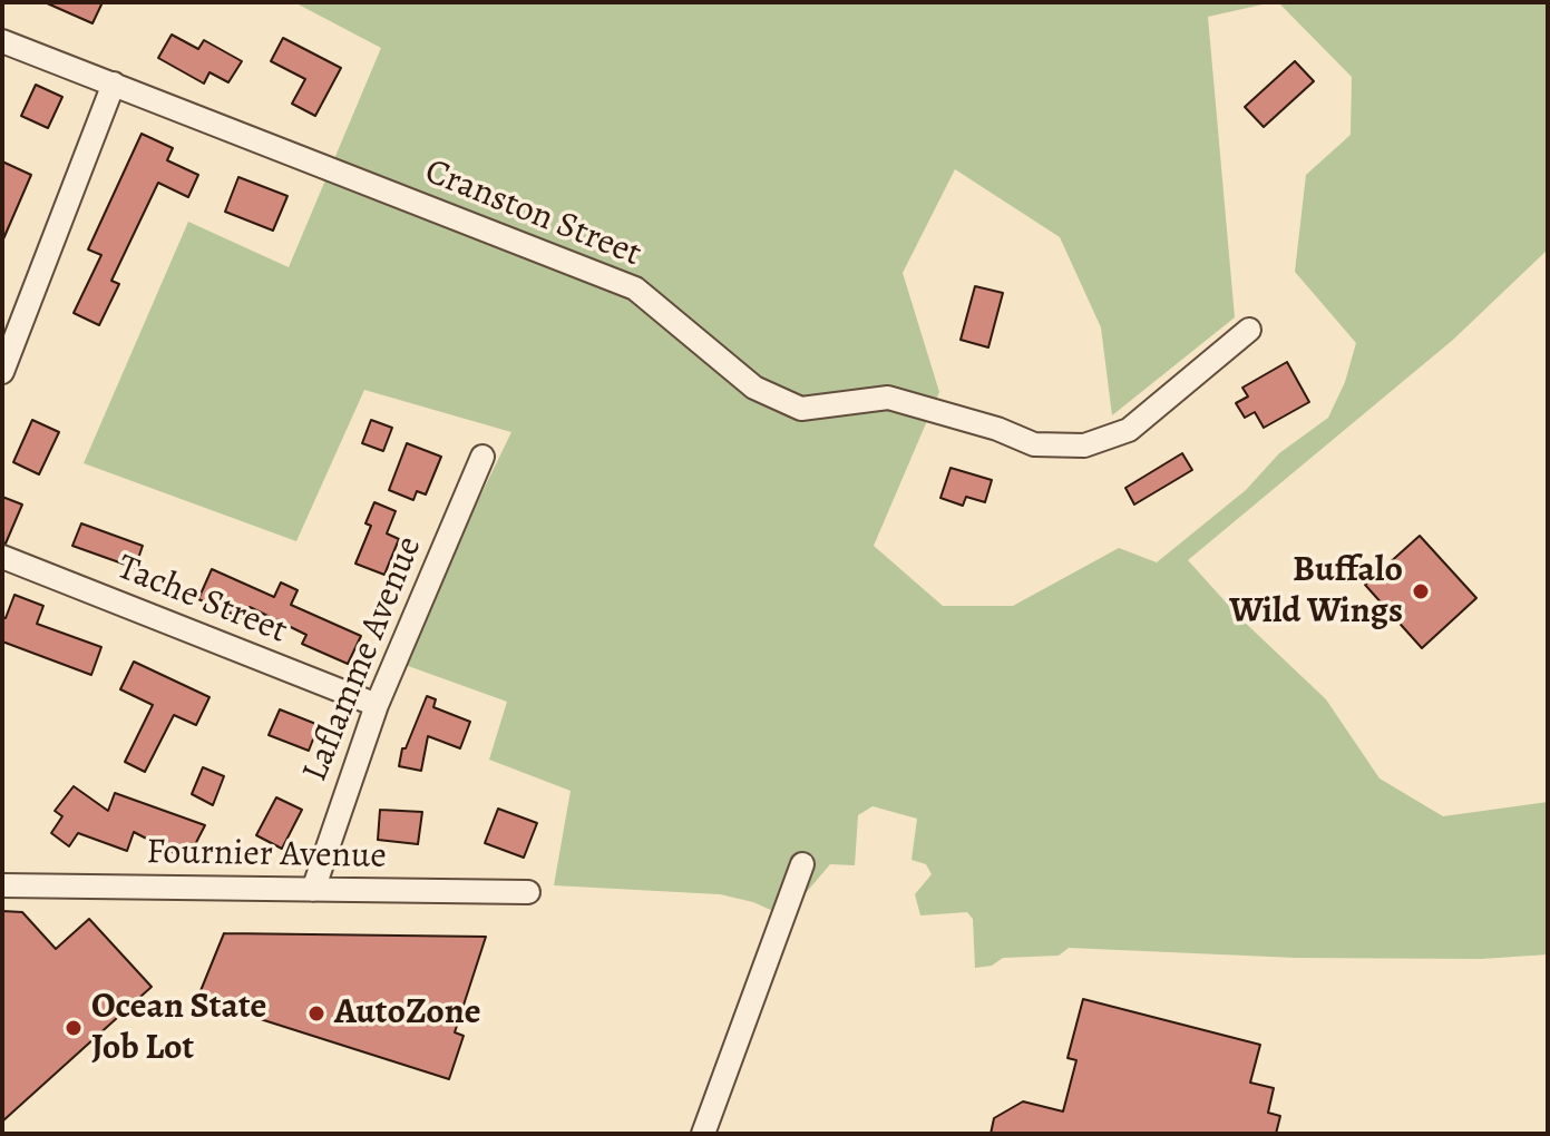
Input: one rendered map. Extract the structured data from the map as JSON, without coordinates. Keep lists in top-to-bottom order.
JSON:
{
  "streets": {
    "street": [
      "Cranston Street",
      "Tache Street",
      "Laflamme Avenue",
      "Fournier Avenue"
    ]
  },
  "crossings": [
    ["Tache Street", "Laflamme Avenue"],
    ["Laflamme Avenue", "Fournier Avenue"]
  ],
  "places": ["Buffalo Wild Wings", "AutoZone", "Ocean State Job Lot"]
}
